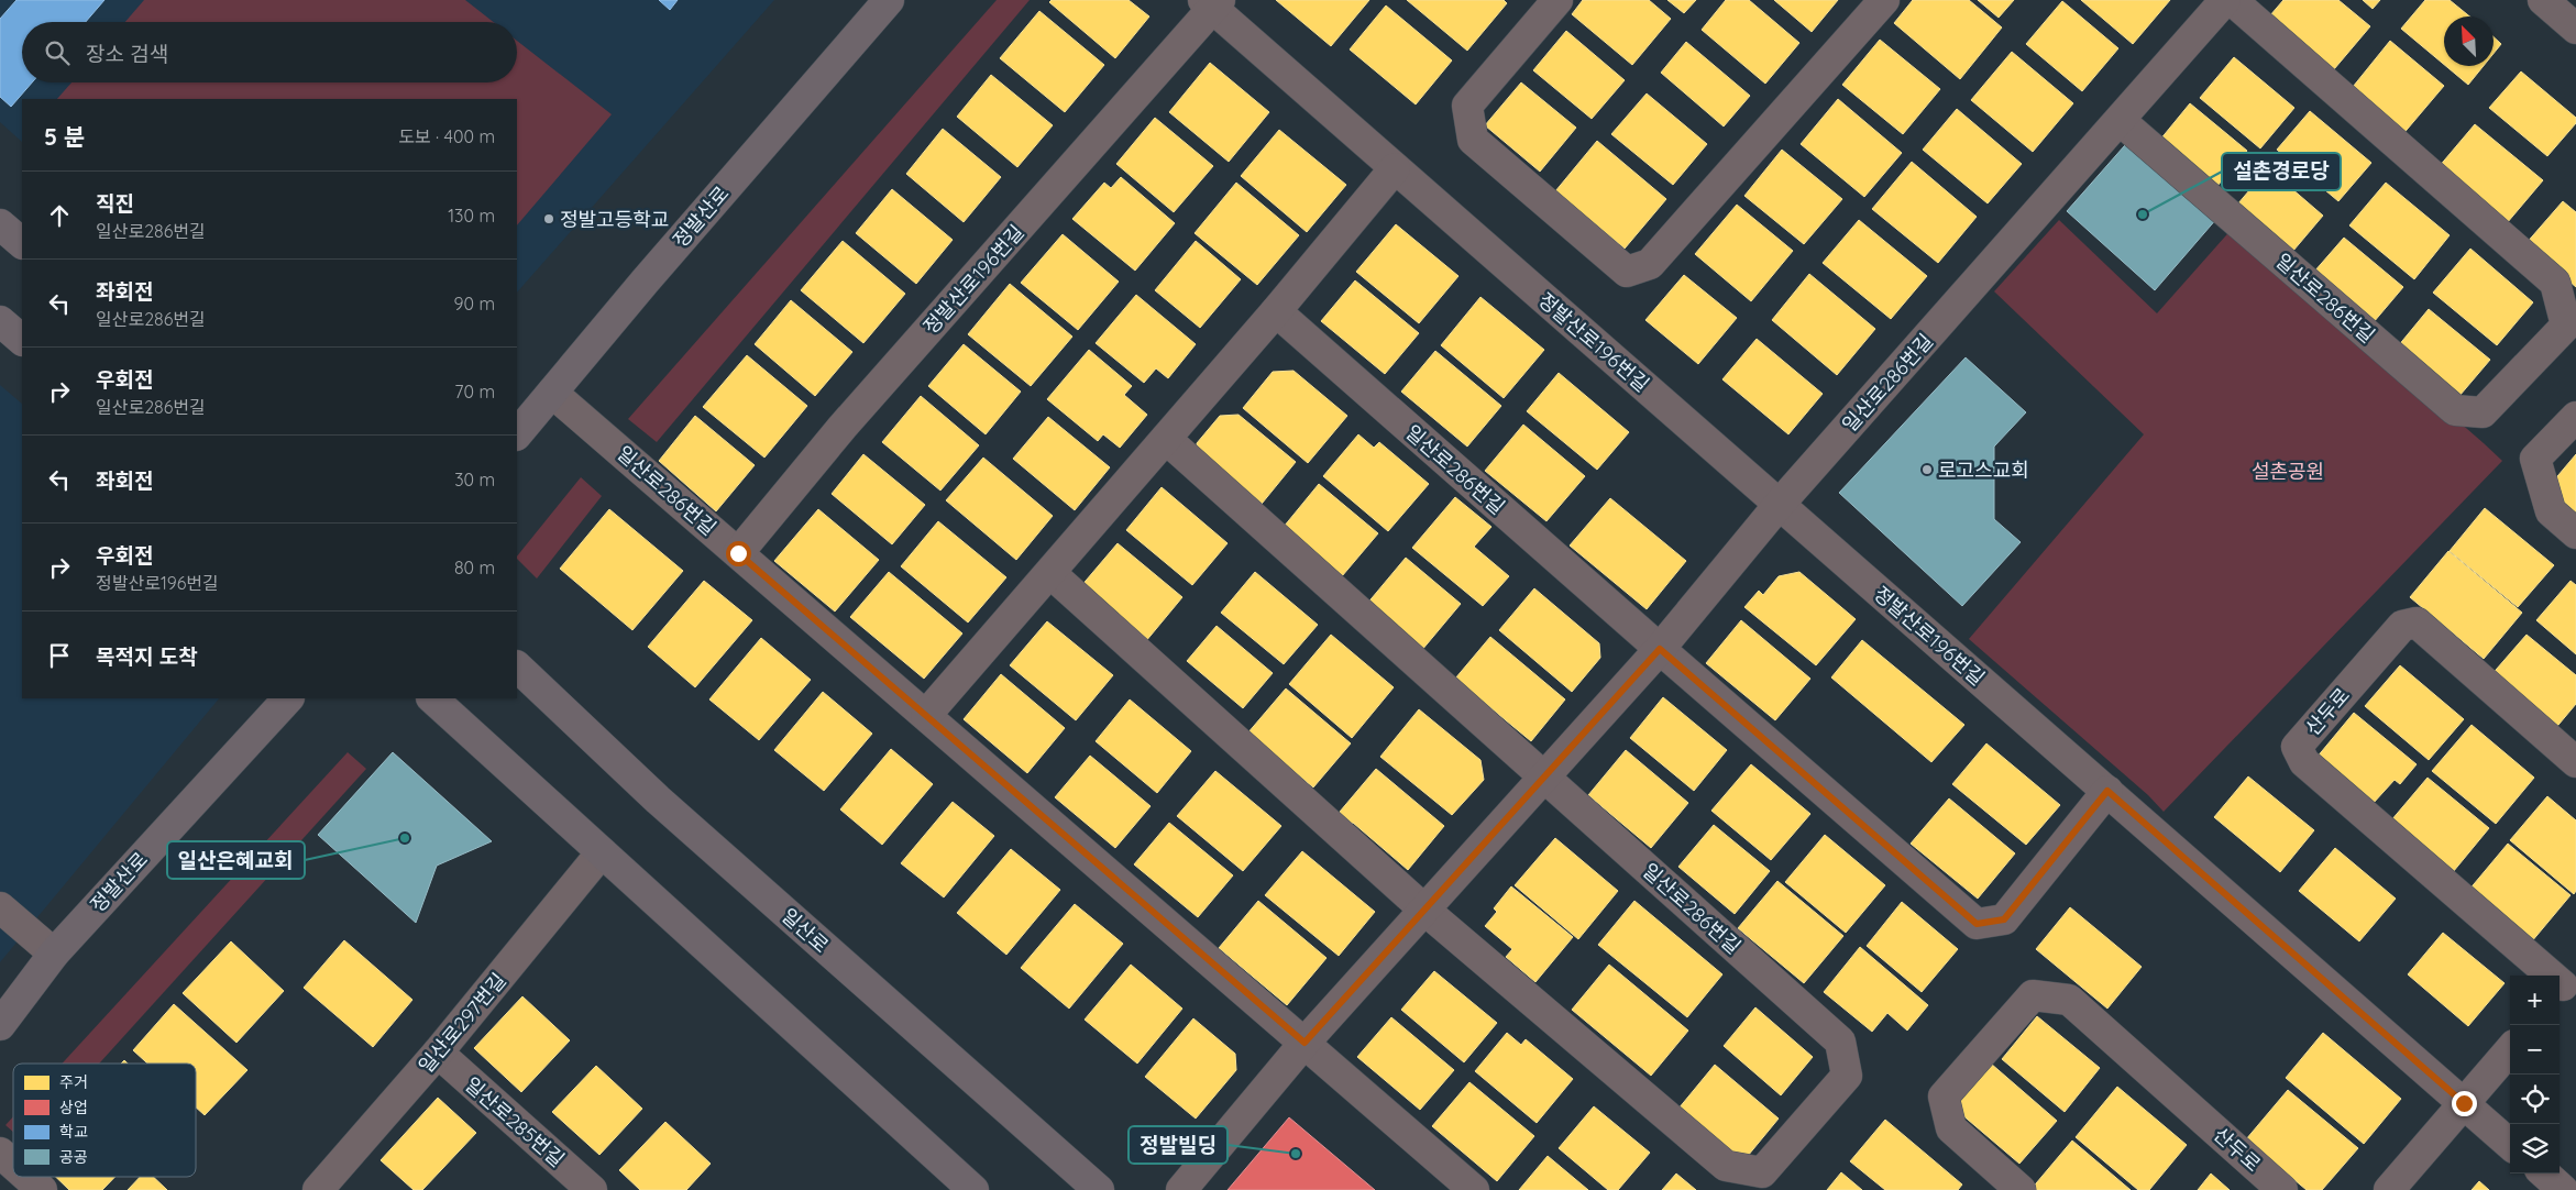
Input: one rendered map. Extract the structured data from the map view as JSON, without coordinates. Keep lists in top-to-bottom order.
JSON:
{
  "streets": {
    "main road": ["정발산로", "일산로"],
    "street": [
      "정발산로196번길",
      "일산로286번길",
      "산두로",
      "일산로297번길",
      "일산로285번길"
    ]
  },
  "crossings": [
    ["정발산로", "일산로286번길"],
    ["정발산로196번길", "일산로286번길"],
    ["일산로297번길", "일산로285번길"]
  ],
  "parks": ["설촌공원"],
  "places": [
    "설촌경로당",
    "정발고등학교",
    "로고스교회",
    "일산은혜교회",
    "정발빌딩"
  ],
  "legend": [
    "주거",
    "상업",
    "학교",
    "공공"
  ],
  "north": "top left",
  "page": {
    "search": "장소 검색",
    "heading": ["5 분", "도보 · 400 m"],
    "list": [
      ["직진", "일산로286번길", "130 m"],
      ["좌회전", "일산로286번길", "90 m"],
      ["우회전", "일산로286번길", "70 m"],
      ["좌회전", "30 m"],
      ["우회전", "정발산로196번길", "80 m"],
      "목적지 도착"
    ],
    "map_buttons": ["+", "−"]
  }
}
